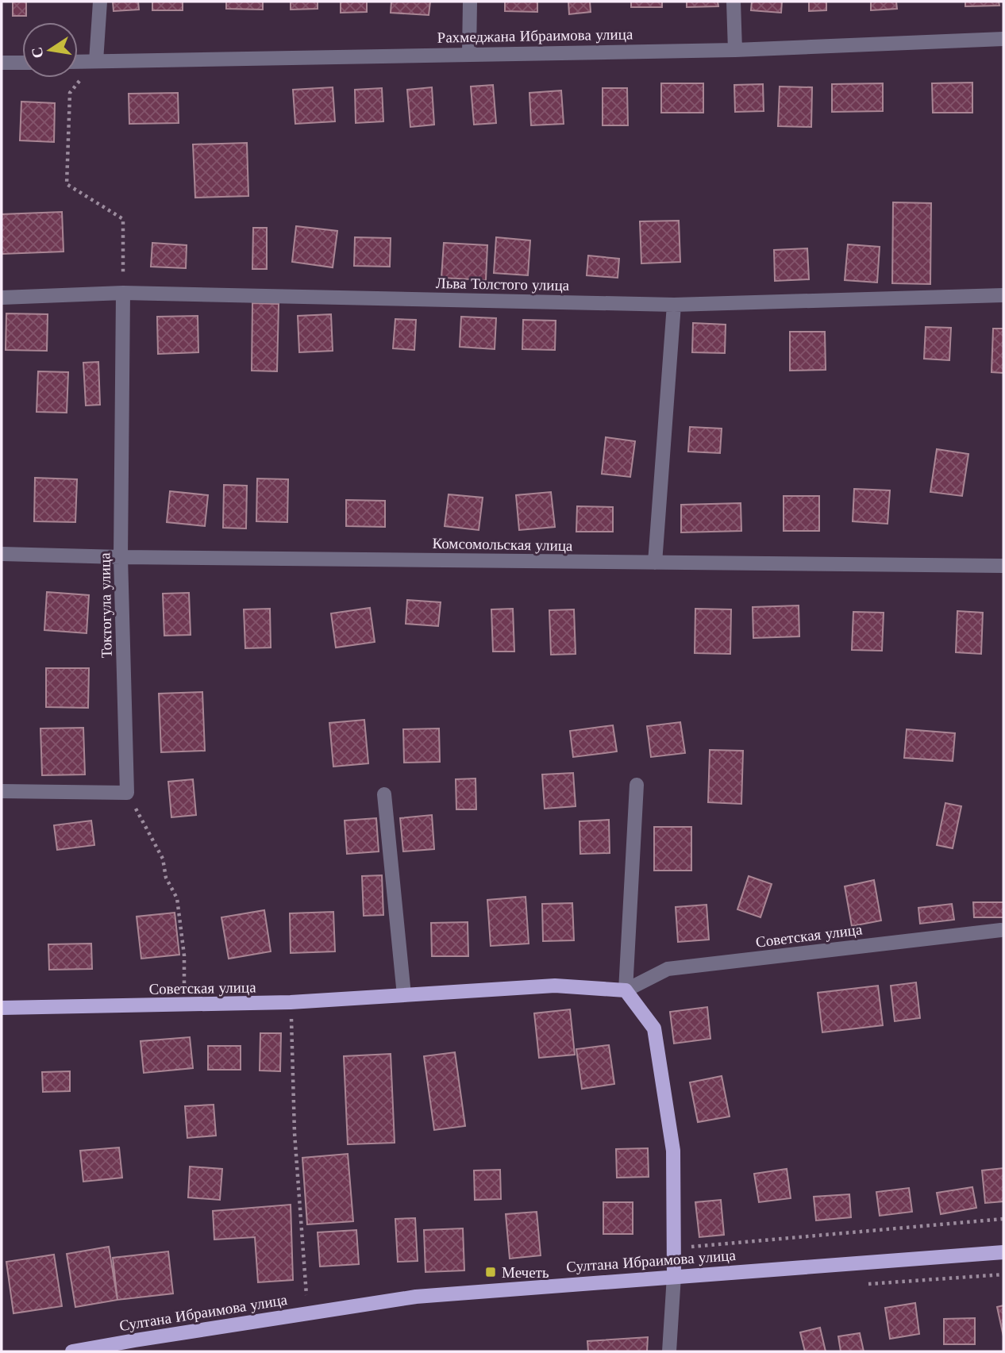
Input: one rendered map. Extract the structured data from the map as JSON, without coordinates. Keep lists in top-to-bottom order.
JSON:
{
  "streets": {
    "main road": ["Советская улица", "Султана Ибраимова улица"],
    "street": [
      "Рахмеджана Ибраимова улица",
      "Льва Толстого улица",
      "Комсомольская улица",
      "Токтогула улица"
    ]
  },
  "crossings": [
    ["Льва Толстого улица", "Токтогула улица"],
    ["Комсомольская улица", "Токтогула улица"]
  ],
  "places": {
    "transit": ["Мечеть"]
  },
  "north": "left"
}
